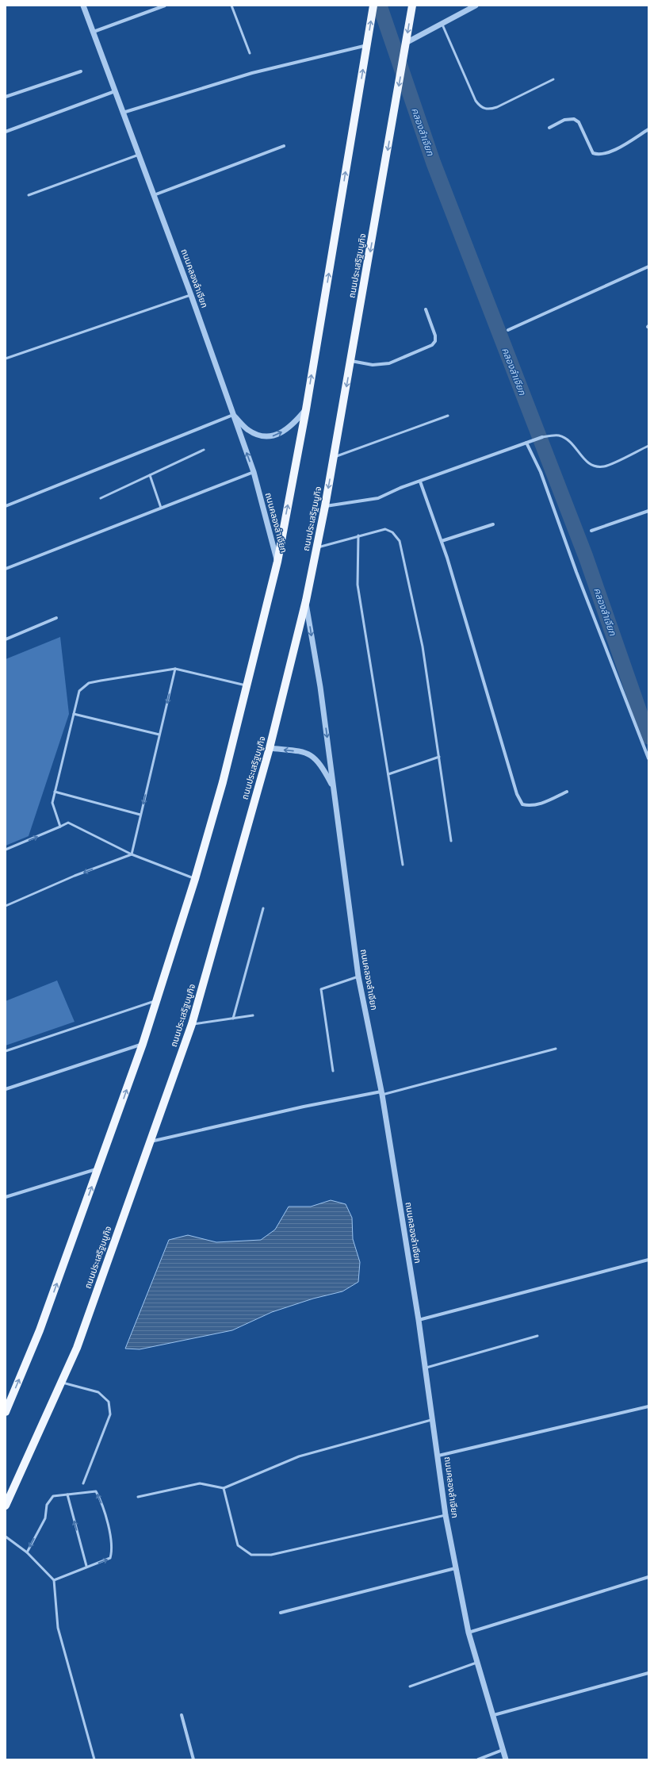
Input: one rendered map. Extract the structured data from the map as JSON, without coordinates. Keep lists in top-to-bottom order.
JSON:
{
  "streets": {
    "main road": ["ถนนประเสริฐมนูกิจ"],
    "street": ["ถนนคลองลำเจียก"]
  },
  "crossings": [
    ["ถนนประเสริฐมนูกิจ", "ถนนคลองลำเจียก"]
  ],
  "water": ["คลองลำเจียก"]
}
